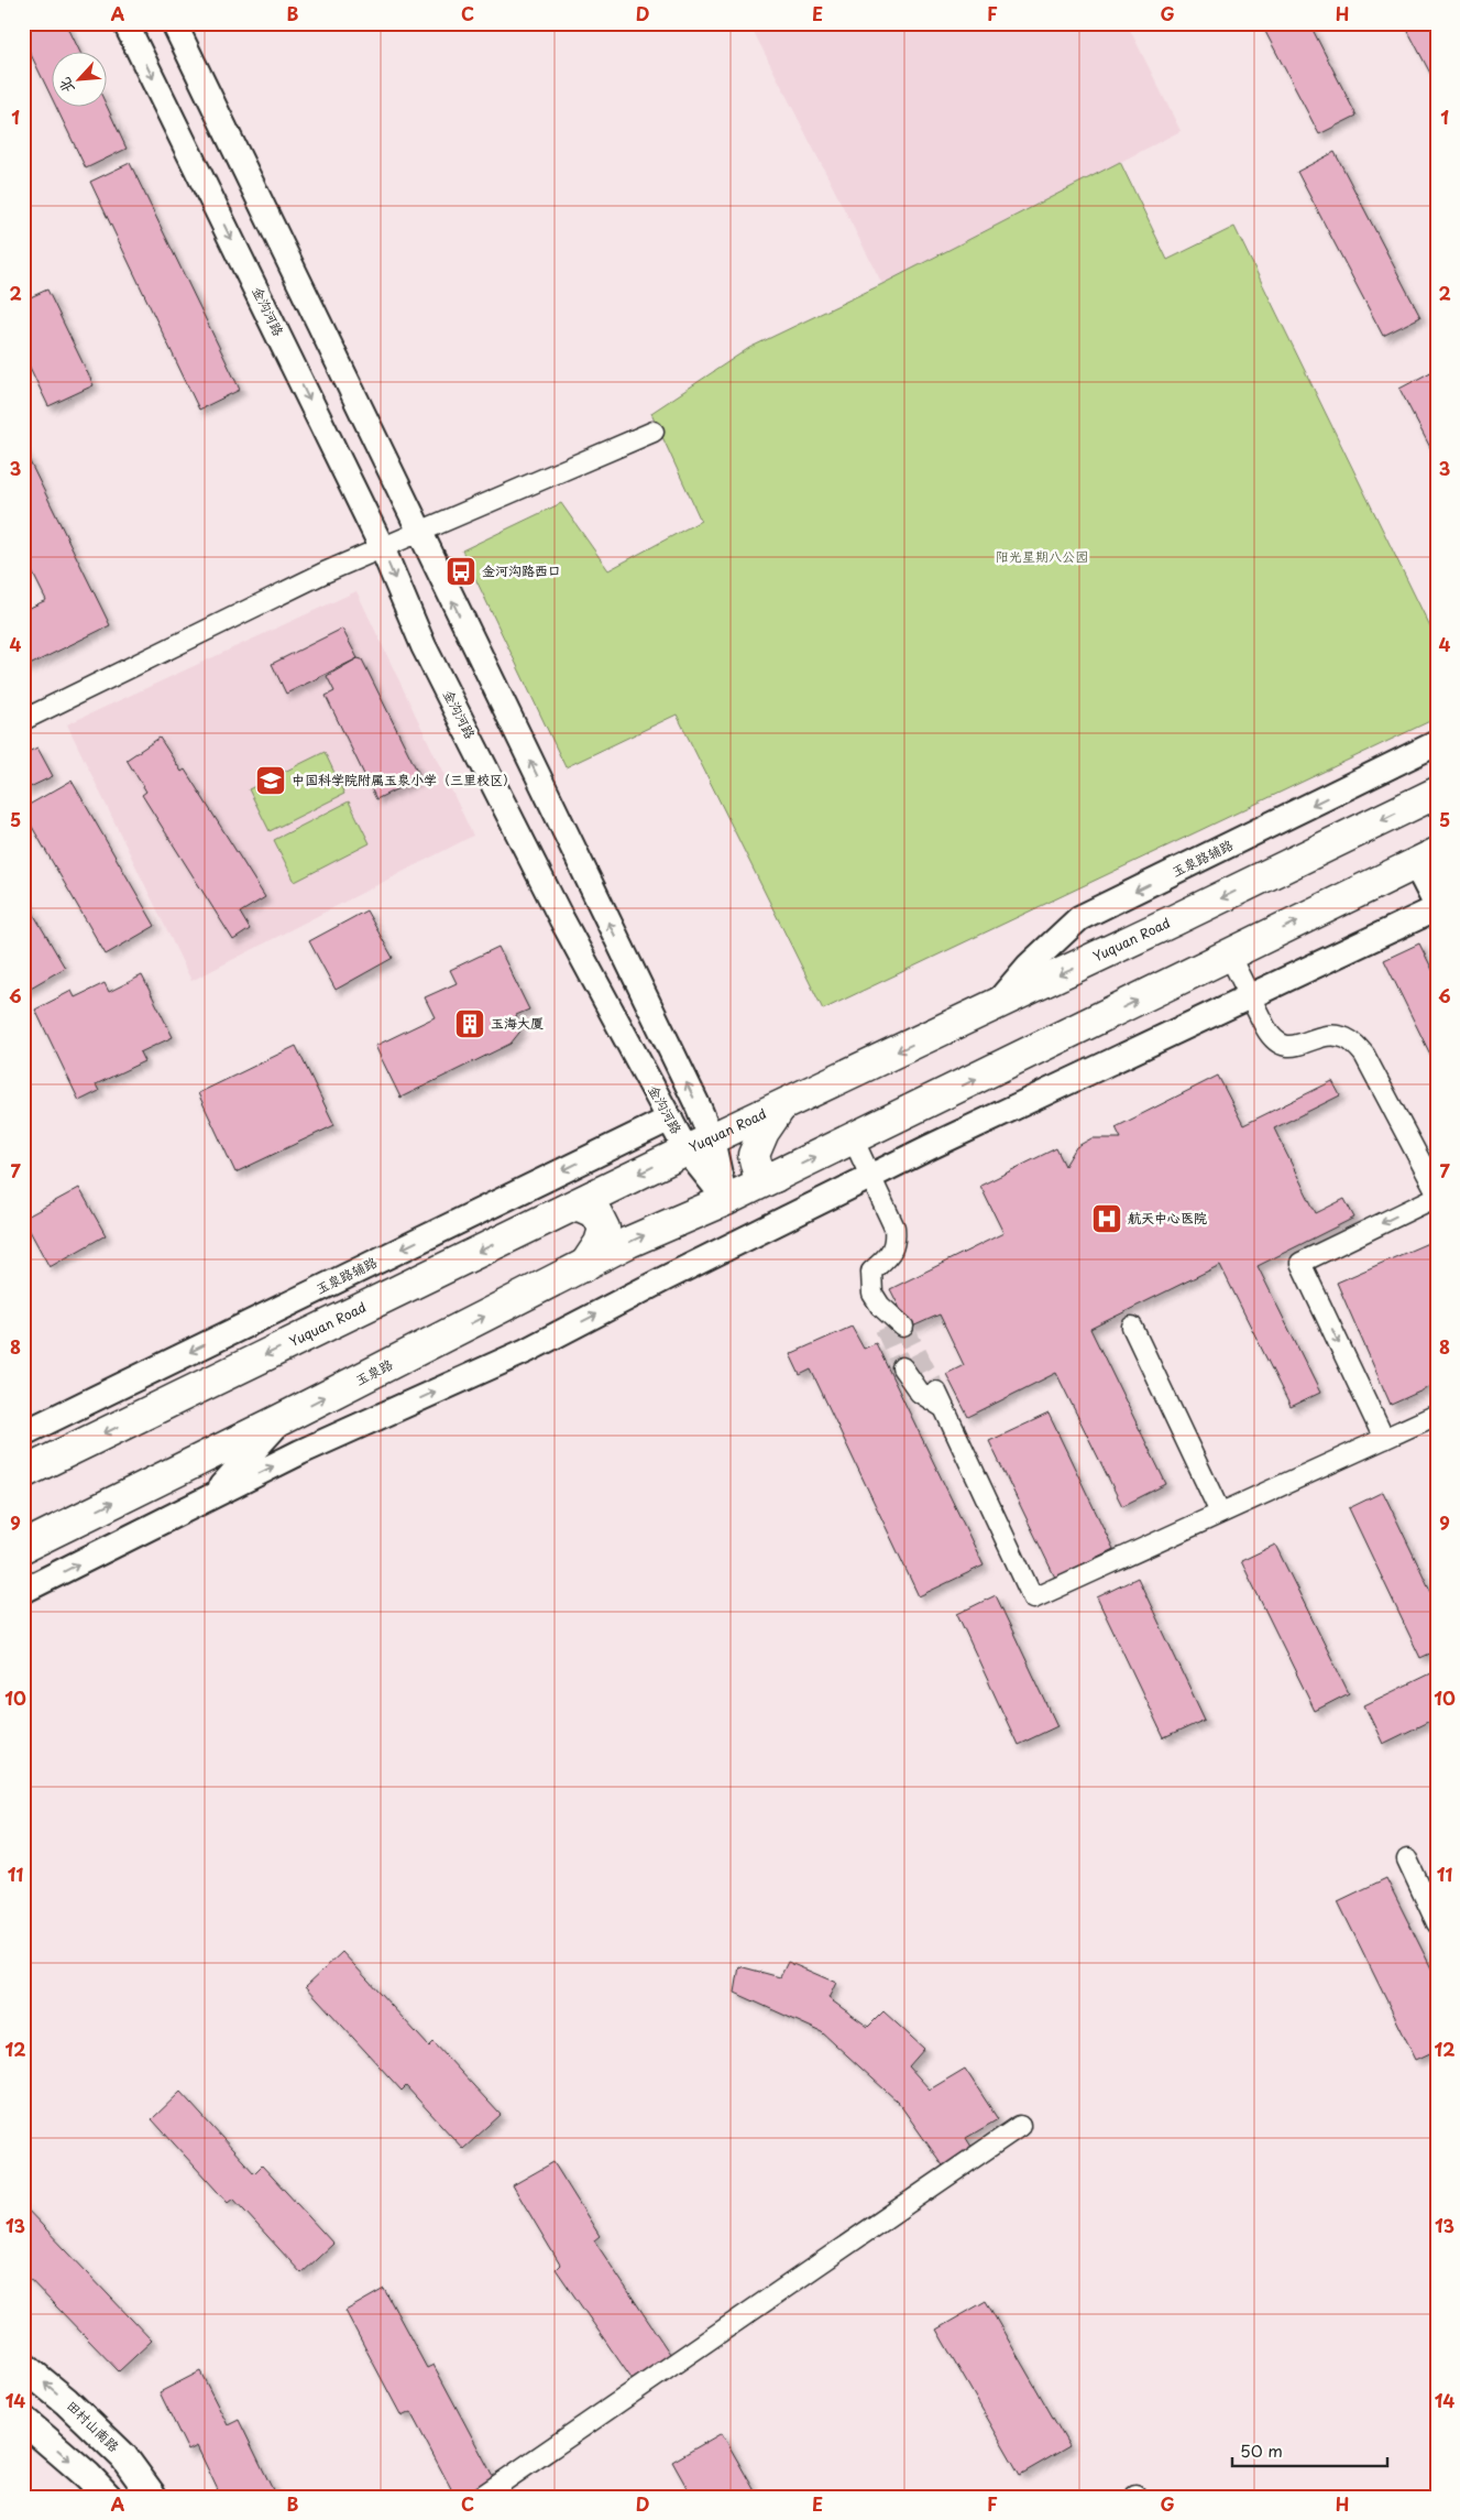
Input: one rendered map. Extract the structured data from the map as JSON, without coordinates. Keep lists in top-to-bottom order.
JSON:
{
  "streets": {
    "main road": ["Yuquan Road", "玉泉路", "田村山南路"],
    "street": ["金沟河路", "玉泉路辅路"]
  },
  "crossings": [
    ["金沟河路", "玉泉路辅路"],
    ["金沟河路", "Yuquan Road"],
    ["金沟河路", "玉泉路"],
    ["玉泉路辅路", "Yuquan Road"]
  ],
  "one_way": ["玉泉路"],
  "parks": ["阳光星期八公园"],
  "places": {
    "bus stop": ["金河沟路西口"],
    "school or university": ["中国科学院附属玉泉小学（三里校区）"],
    "building": ["玉海大厦"],
    "hospital": ["航天中心医院"]
  },
  "scale_bar": "50 m",
  "north": "bottom left",
  "grid": {
    "columns": [
      "A",
      "B",
      "C",
      "D",
      "E",
      "F",
      "G",
      "H"
    ],
    "rows": [
      "1",
      "2",
      "3",
      "4",
      "5",
      "6",
      "7",
      "8",
      "9",
      "10",
      "11",
      "12",
      "13",
      "14"
    ]
  }
}
